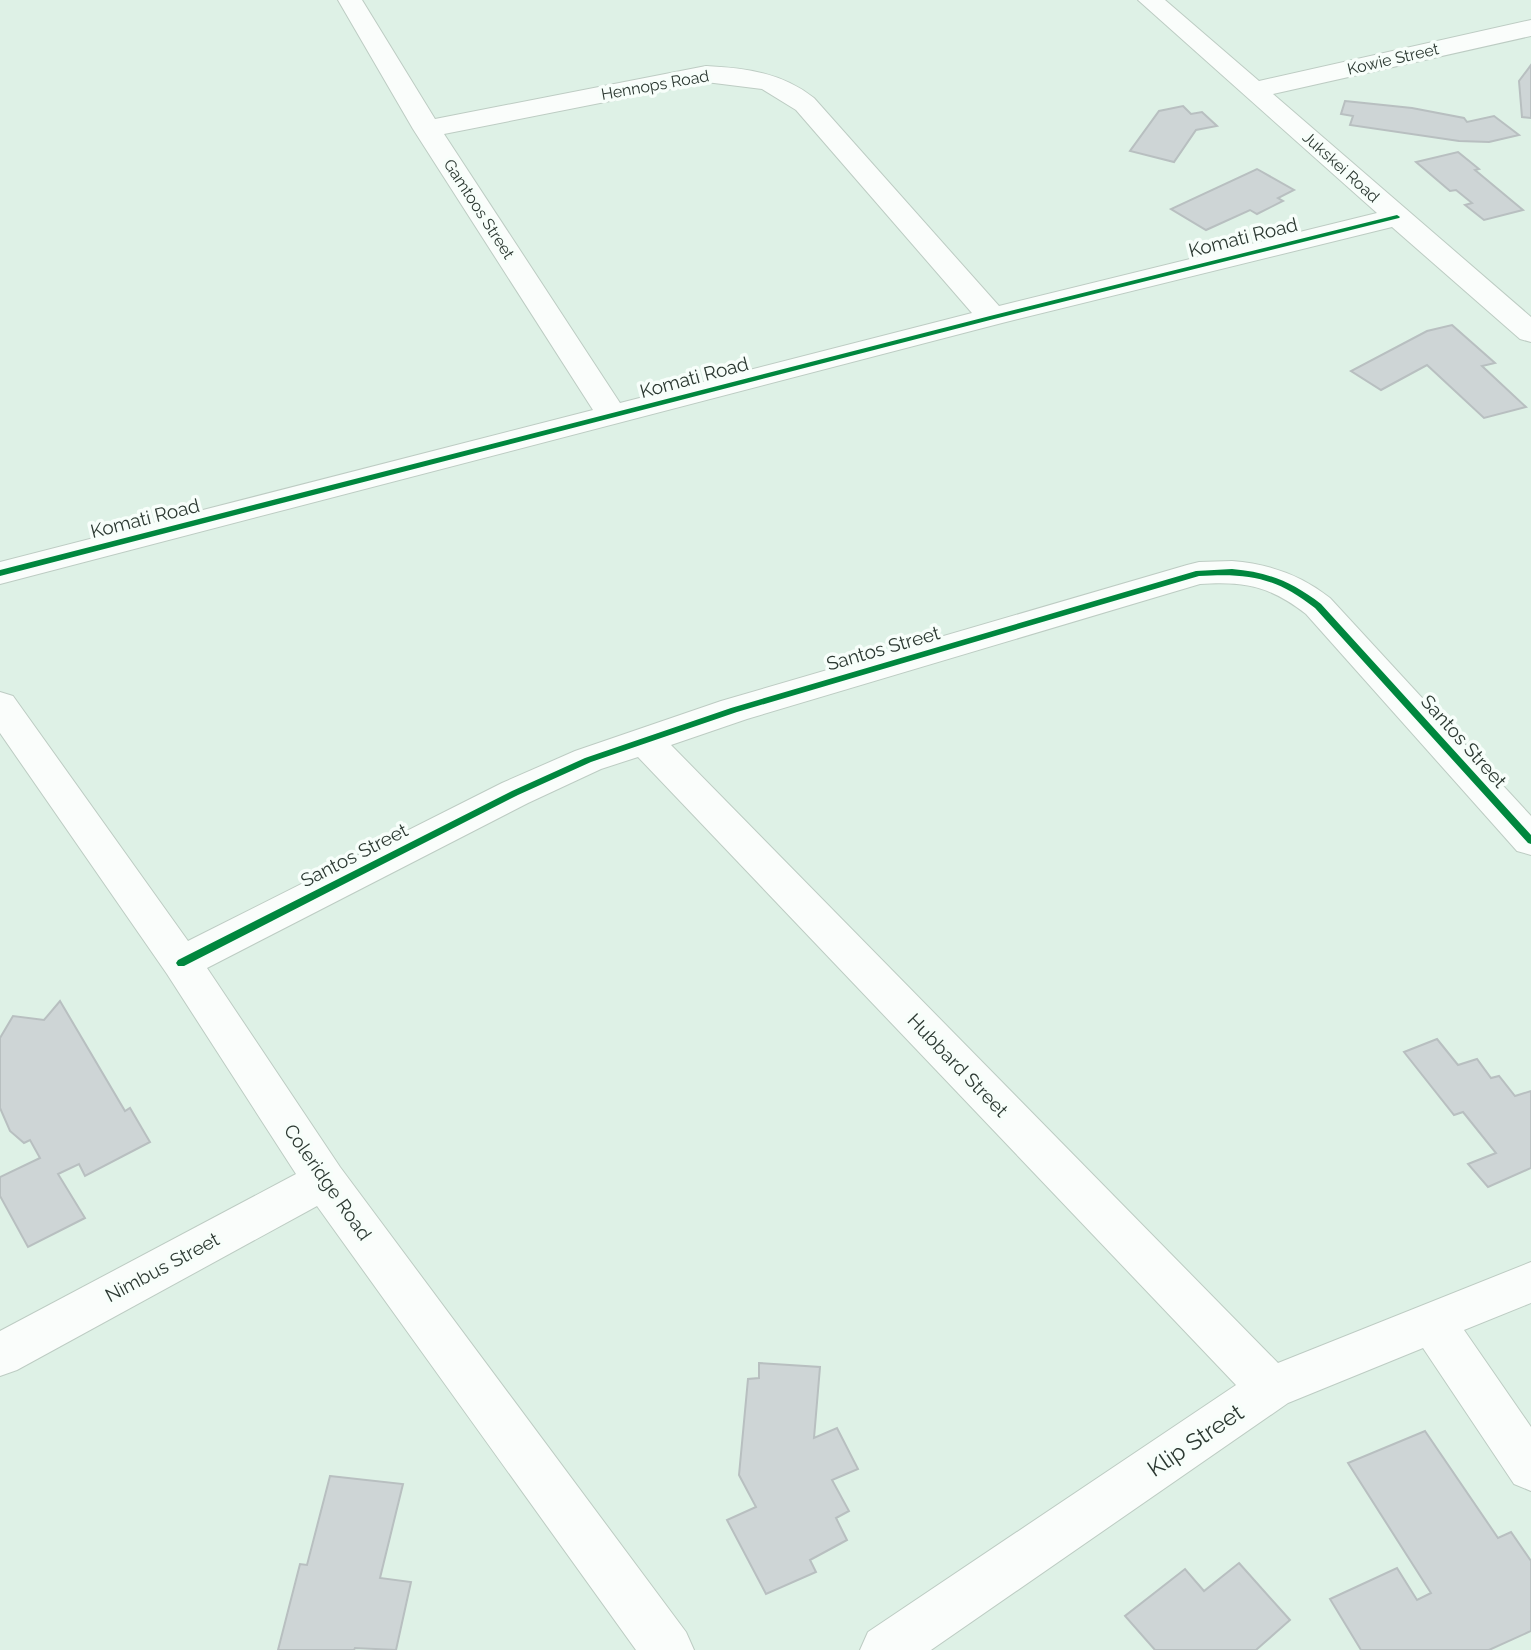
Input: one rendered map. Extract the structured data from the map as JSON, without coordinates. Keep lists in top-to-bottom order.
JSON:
{
  "streets": {
    "street": [
      "Kowie Street",
      "Hennops Road",
      "Jukskei Road",
      "Gamtoos Street",
      "Komati Road",
      "Santos Street",
      "Hubbard Street",
      "Coleridge Road",
      "Nimbus Street",
      "Klip Street"
    ]
  },
  "crossings": [
    ["Kowie Street", "Jukskei Road"],
    ["Hennops Road", "Gamtoos Street"],
    ["Hennops Road", "Komati Road"],
    ["Jukskei Road", "Komati Road"],
    ["Gamtoos Street", "Komati Road"],
    ["Santos Street", "Hubbard Street"],
    ["Santos Street", "Coleridge Road"],
    ["Hubbard Street", "Klip Street"],
    ["Coleridge Road", "Nimbus Street"]
  ]
}
